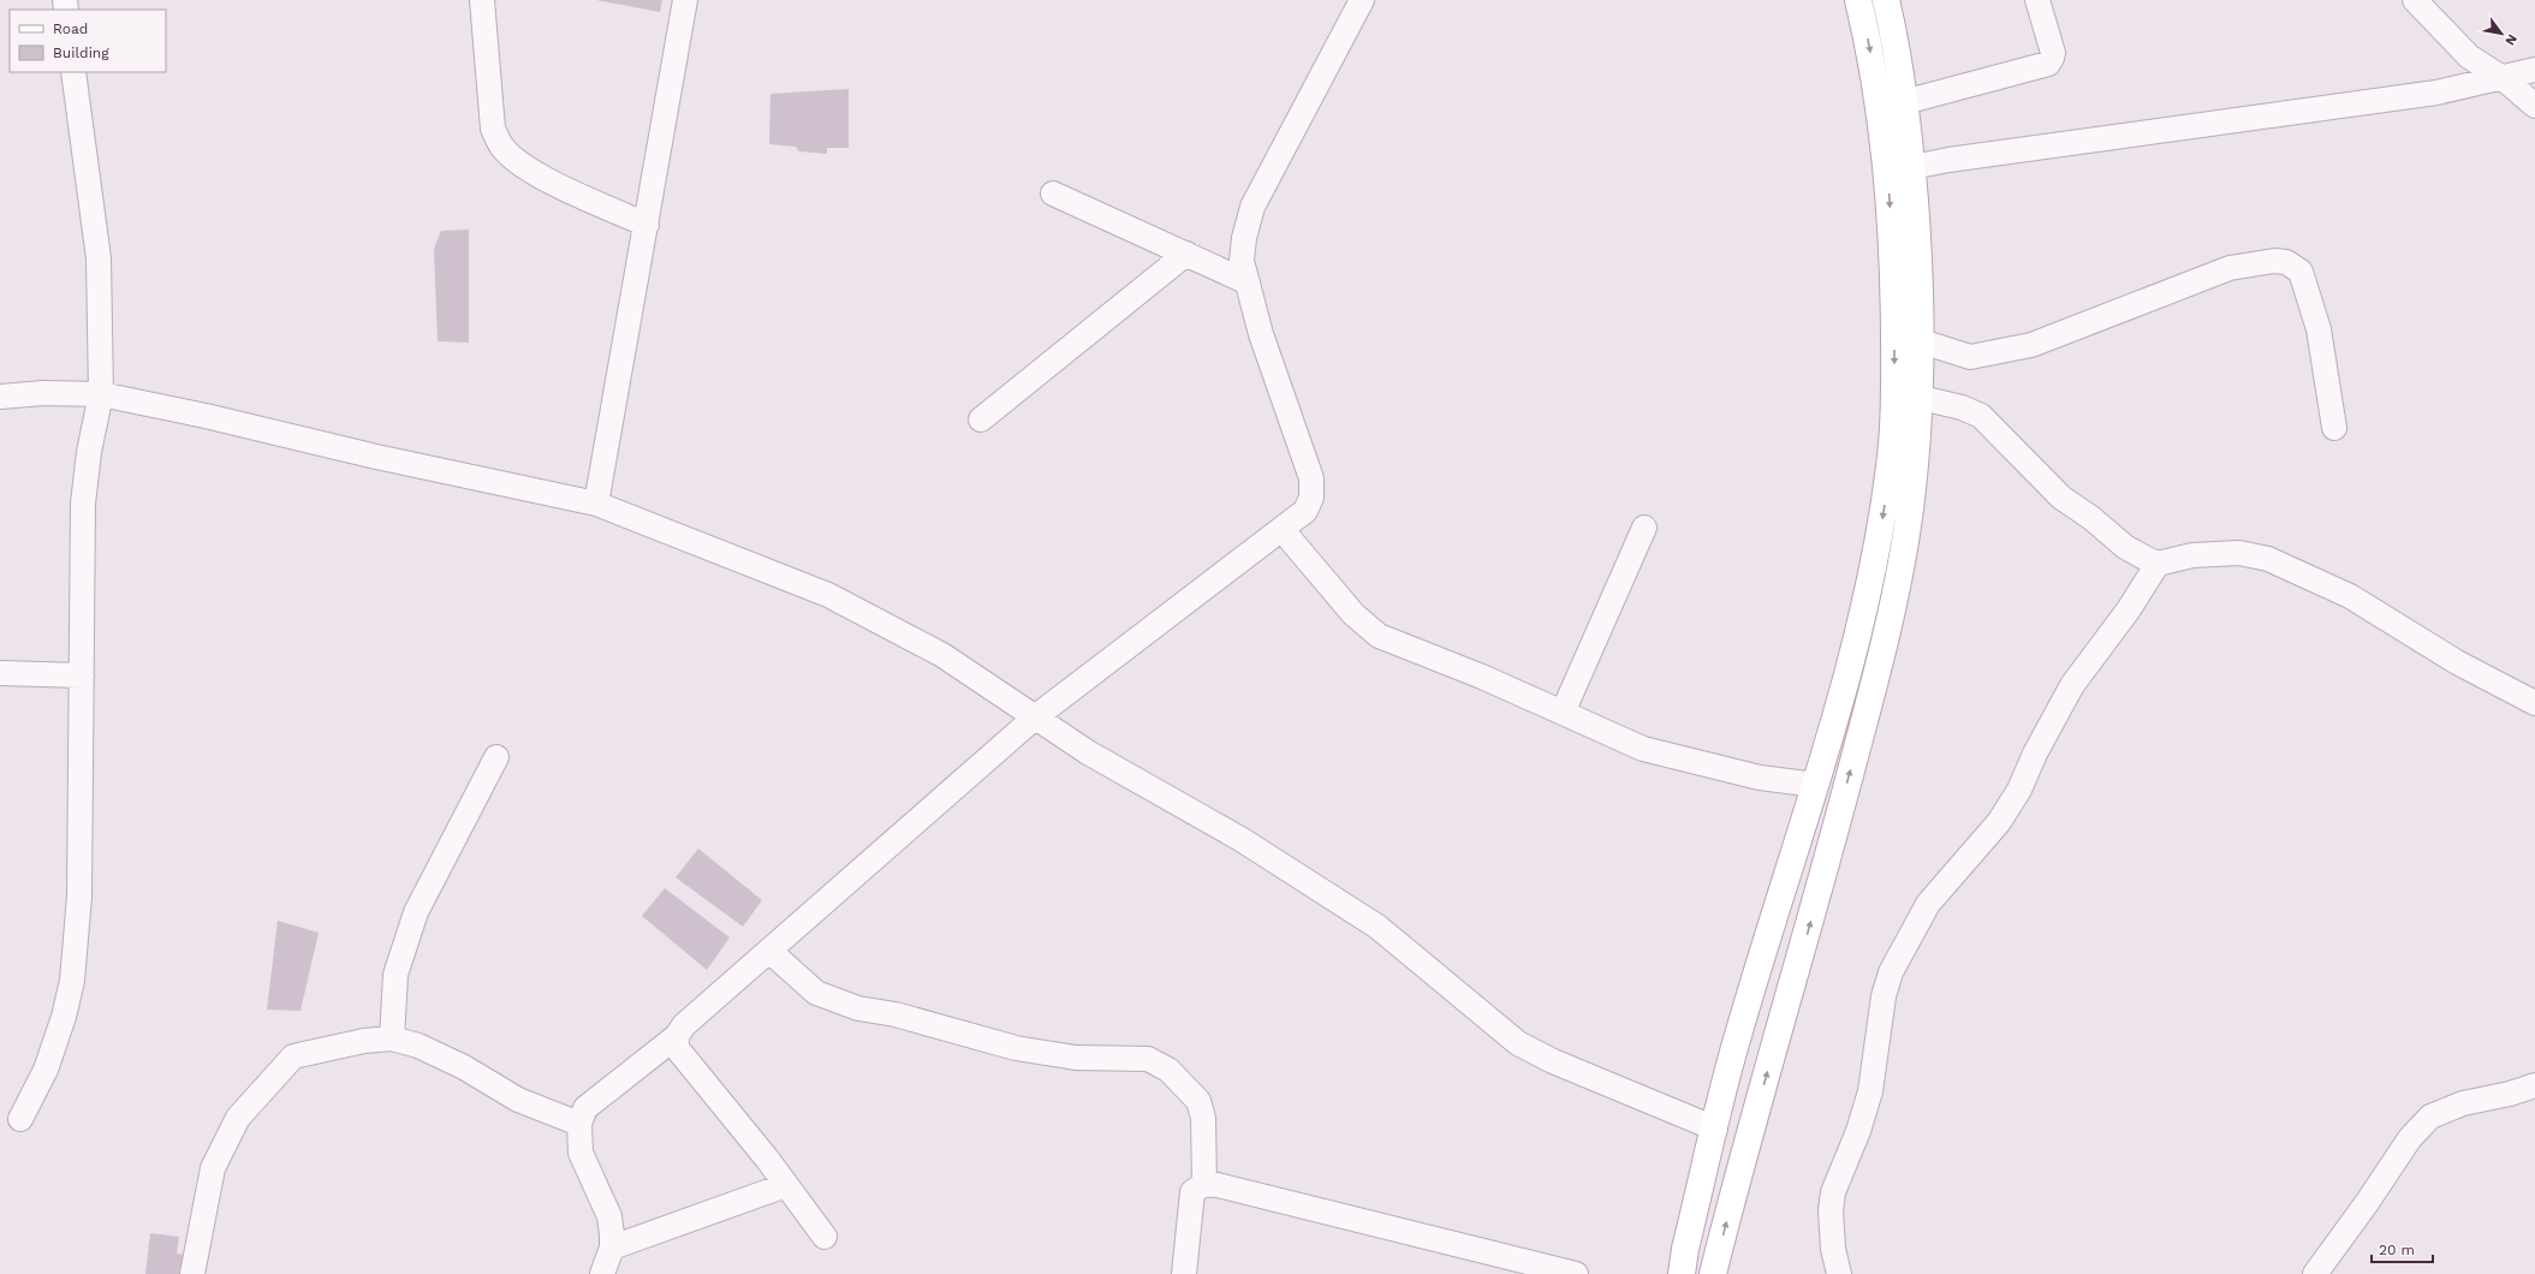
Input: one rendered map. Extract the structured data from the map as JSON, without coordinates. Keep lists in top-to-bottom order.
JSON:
{
  "legend": ["Road", "Building"],
  "scale_bar": "20 m",
  "north": "bottom right"
}
